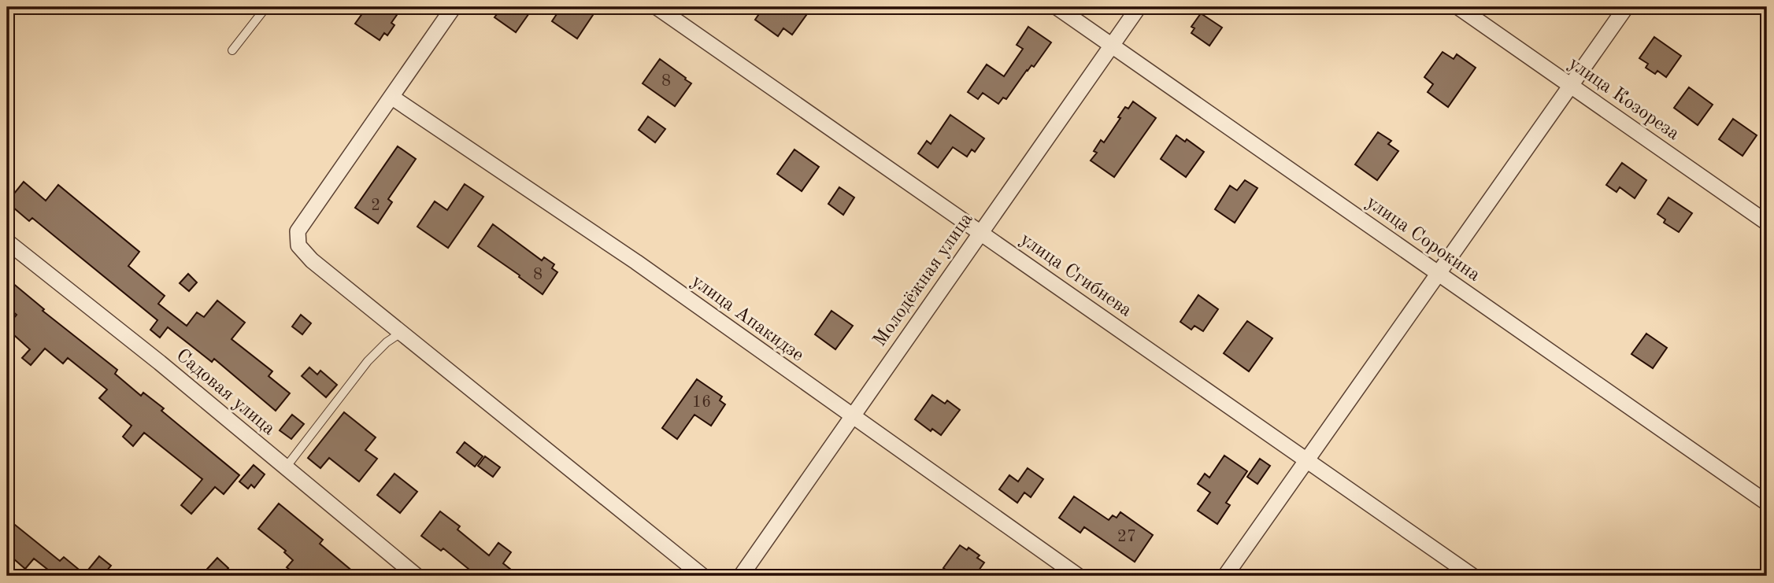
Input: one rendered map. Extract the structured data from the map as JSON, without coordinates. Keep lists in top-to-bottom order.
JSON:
{
  "streets": {
    "street": [
      "улица Козореза",
      "улица Сорокина",
      "улица Сгибнева",
      "Молодёжная улица",
      "улица Апакидзе",
      "Садовая улица"
    ]
  },
  "crossings": [
    ["улица Сорокина", "Молодёжная улица"],
    ["улица Сгибнева", "Молодёжная улица"],
    ["Молодёжная улица", "улица Апакидзе"]
  ],
  "house_numbers": [
    "8",
    "2",
    "8",
    "16",
    "27"
  ]
}
